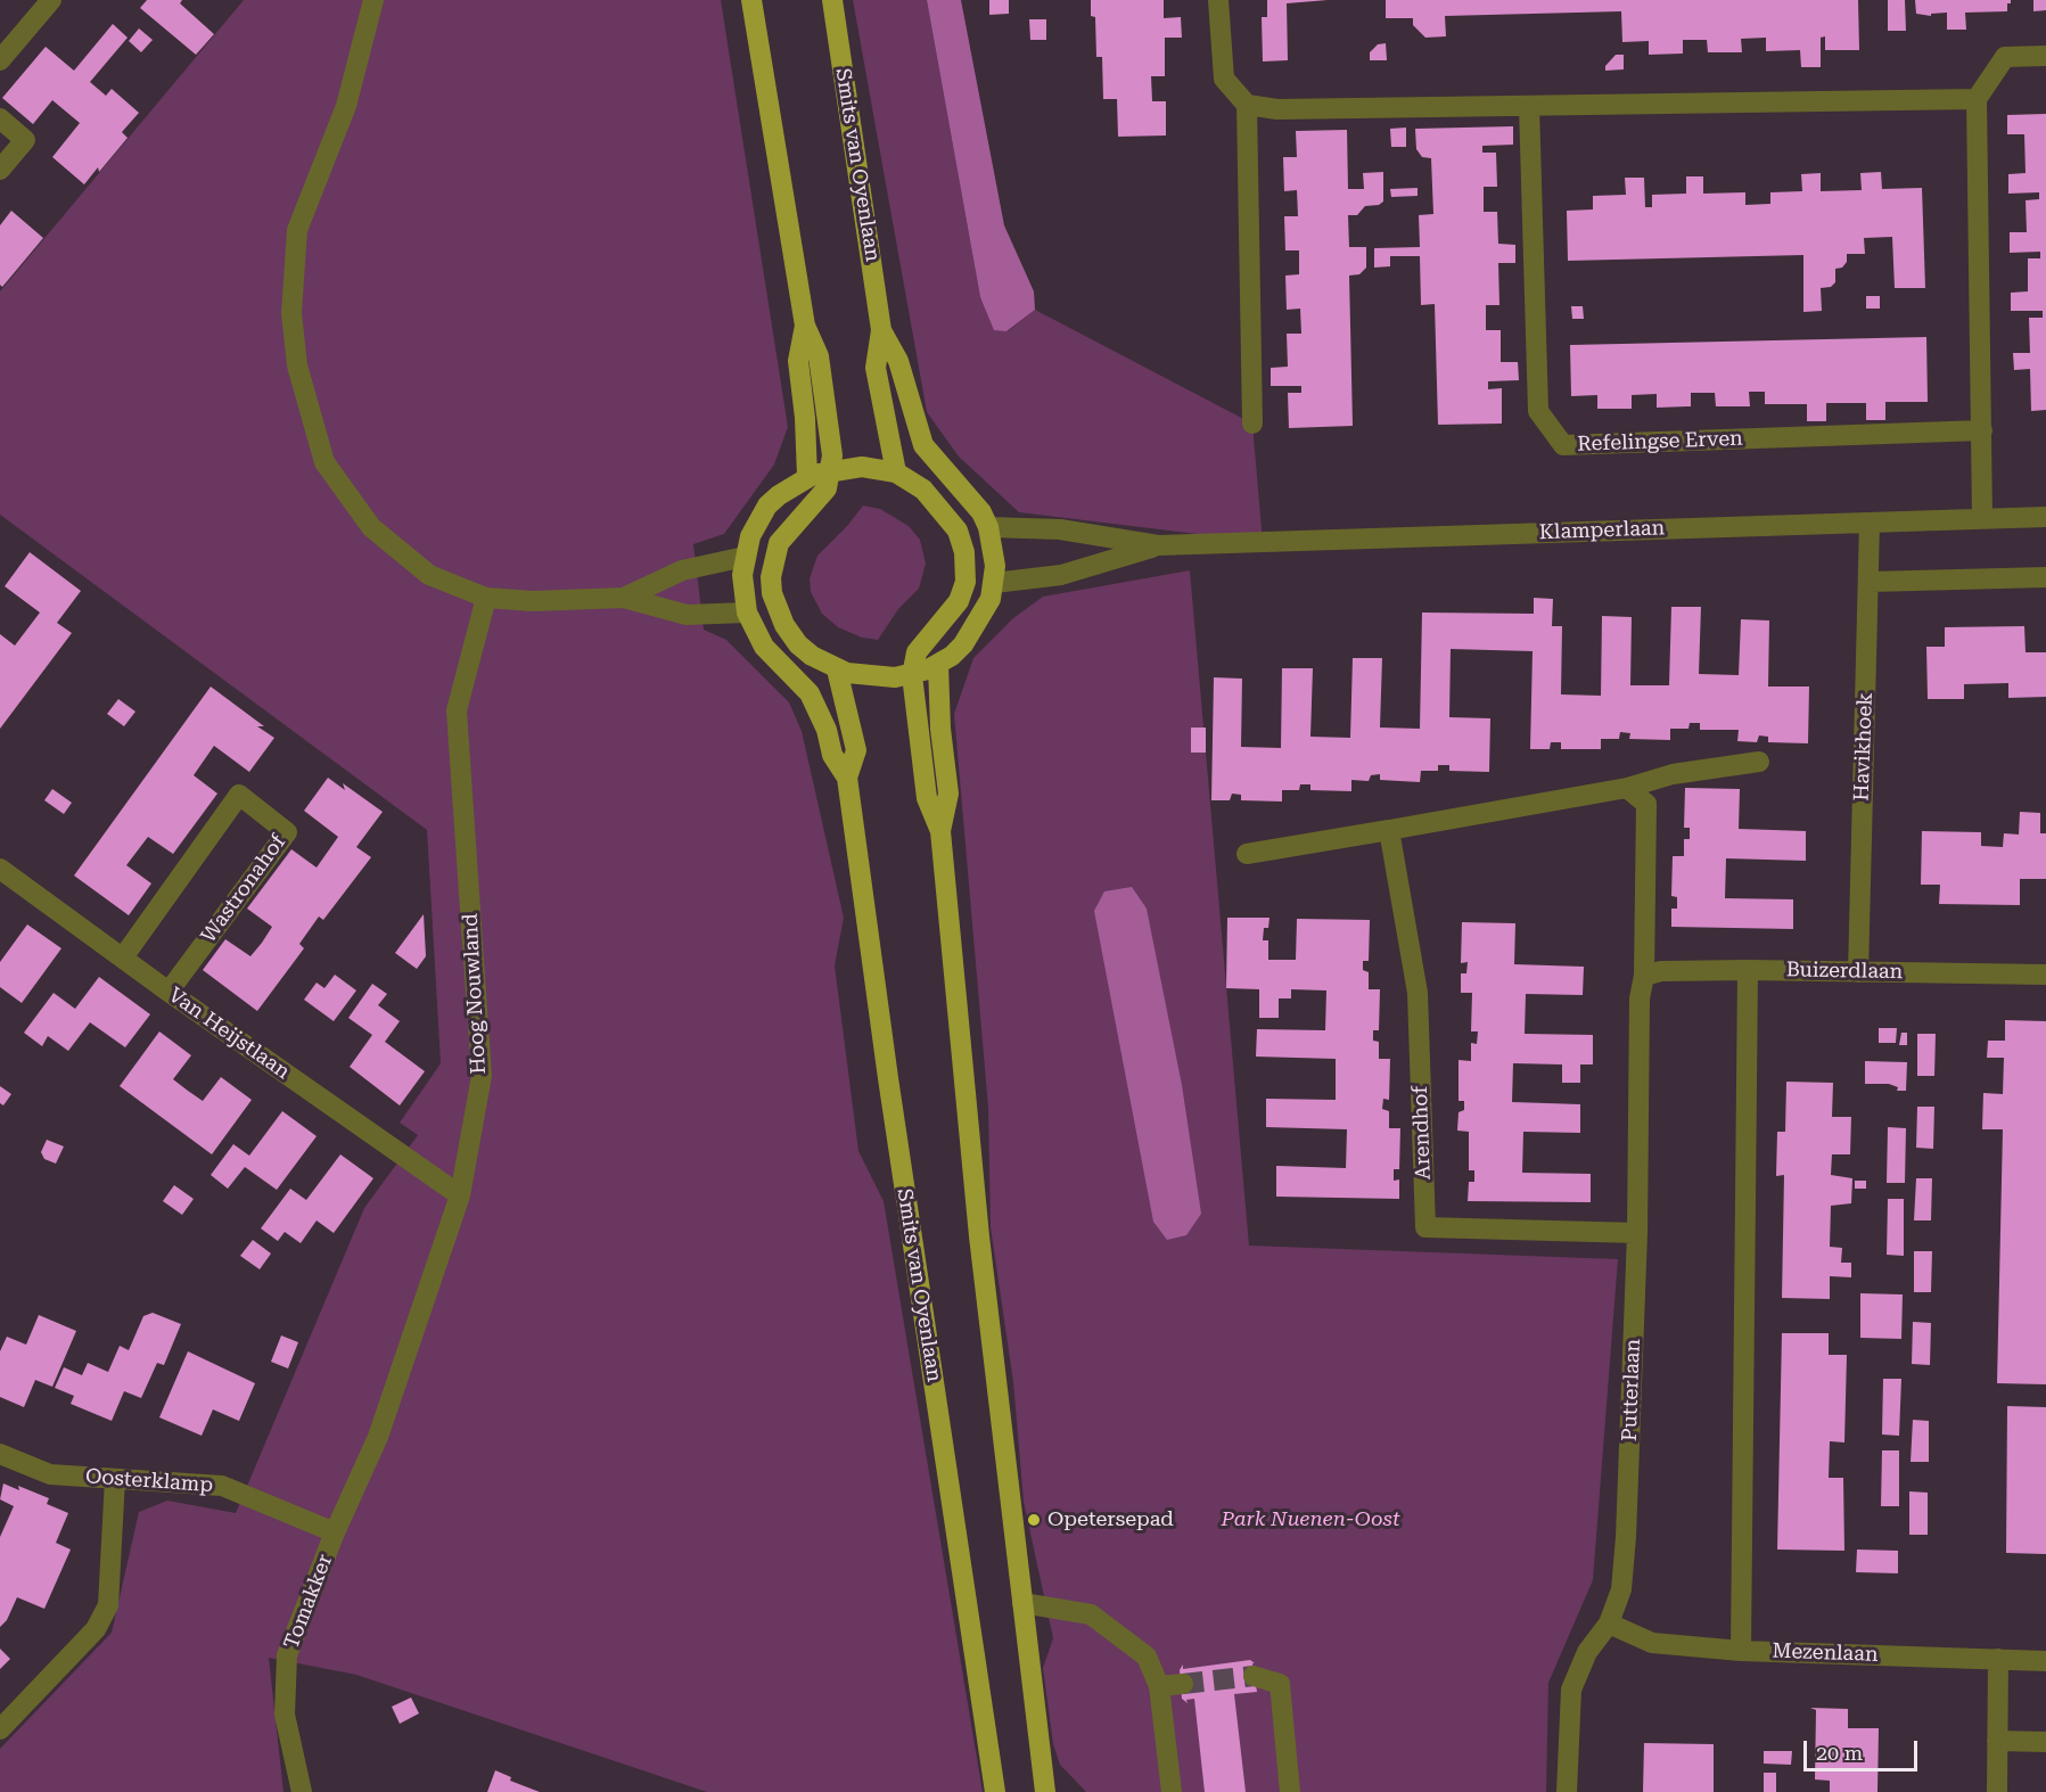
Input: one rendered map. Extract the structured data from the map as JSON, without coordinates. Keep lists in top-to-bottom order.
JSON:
{
  "streets": {
    "main road": ["Smits van Oyenlaan"],
    "street": [
      "Refelingse Erven",
      "Klamperlaan",
      "Havikhoek",
      "Wastronahof",
      "Buizerdlaan",
      "Hoog Nouwland",
      "Van Heijstlaan",
      "Arendhof",
      "Putterlaan",
      "Oosterklamp",
      "Tomakker",
      "Mezenlaan"
    ]
  },
  "crossings": [
    ["Smits van Oyenlaan", "Klamperlaan"],
    ["Klamperlaan", "Havikhoek"],
    ["Havikhoek", "Buizerdlaan"],
    ["Wastronahof", "Van Heijstlaan"],
    ["Buizerdlaan", "Putterlaan"],
    ["Hoog Nouwland", "Van Heijstlaan"],
    ["Hoog Nouwland", "Oosterklamp"],
    ["Hoog Nouwland", "Tomakker"],
    ["Arendhof", "Putterlaan"],
    ["Putterlaan", "Mezenlaan"],
    ["Oosterklamp", "Tomakker"]
  ],
  "parks": ["Park Nuenen-Oost"],
  "places": ["Opetersepad"],
  "scale_bar": "20 m"
}
